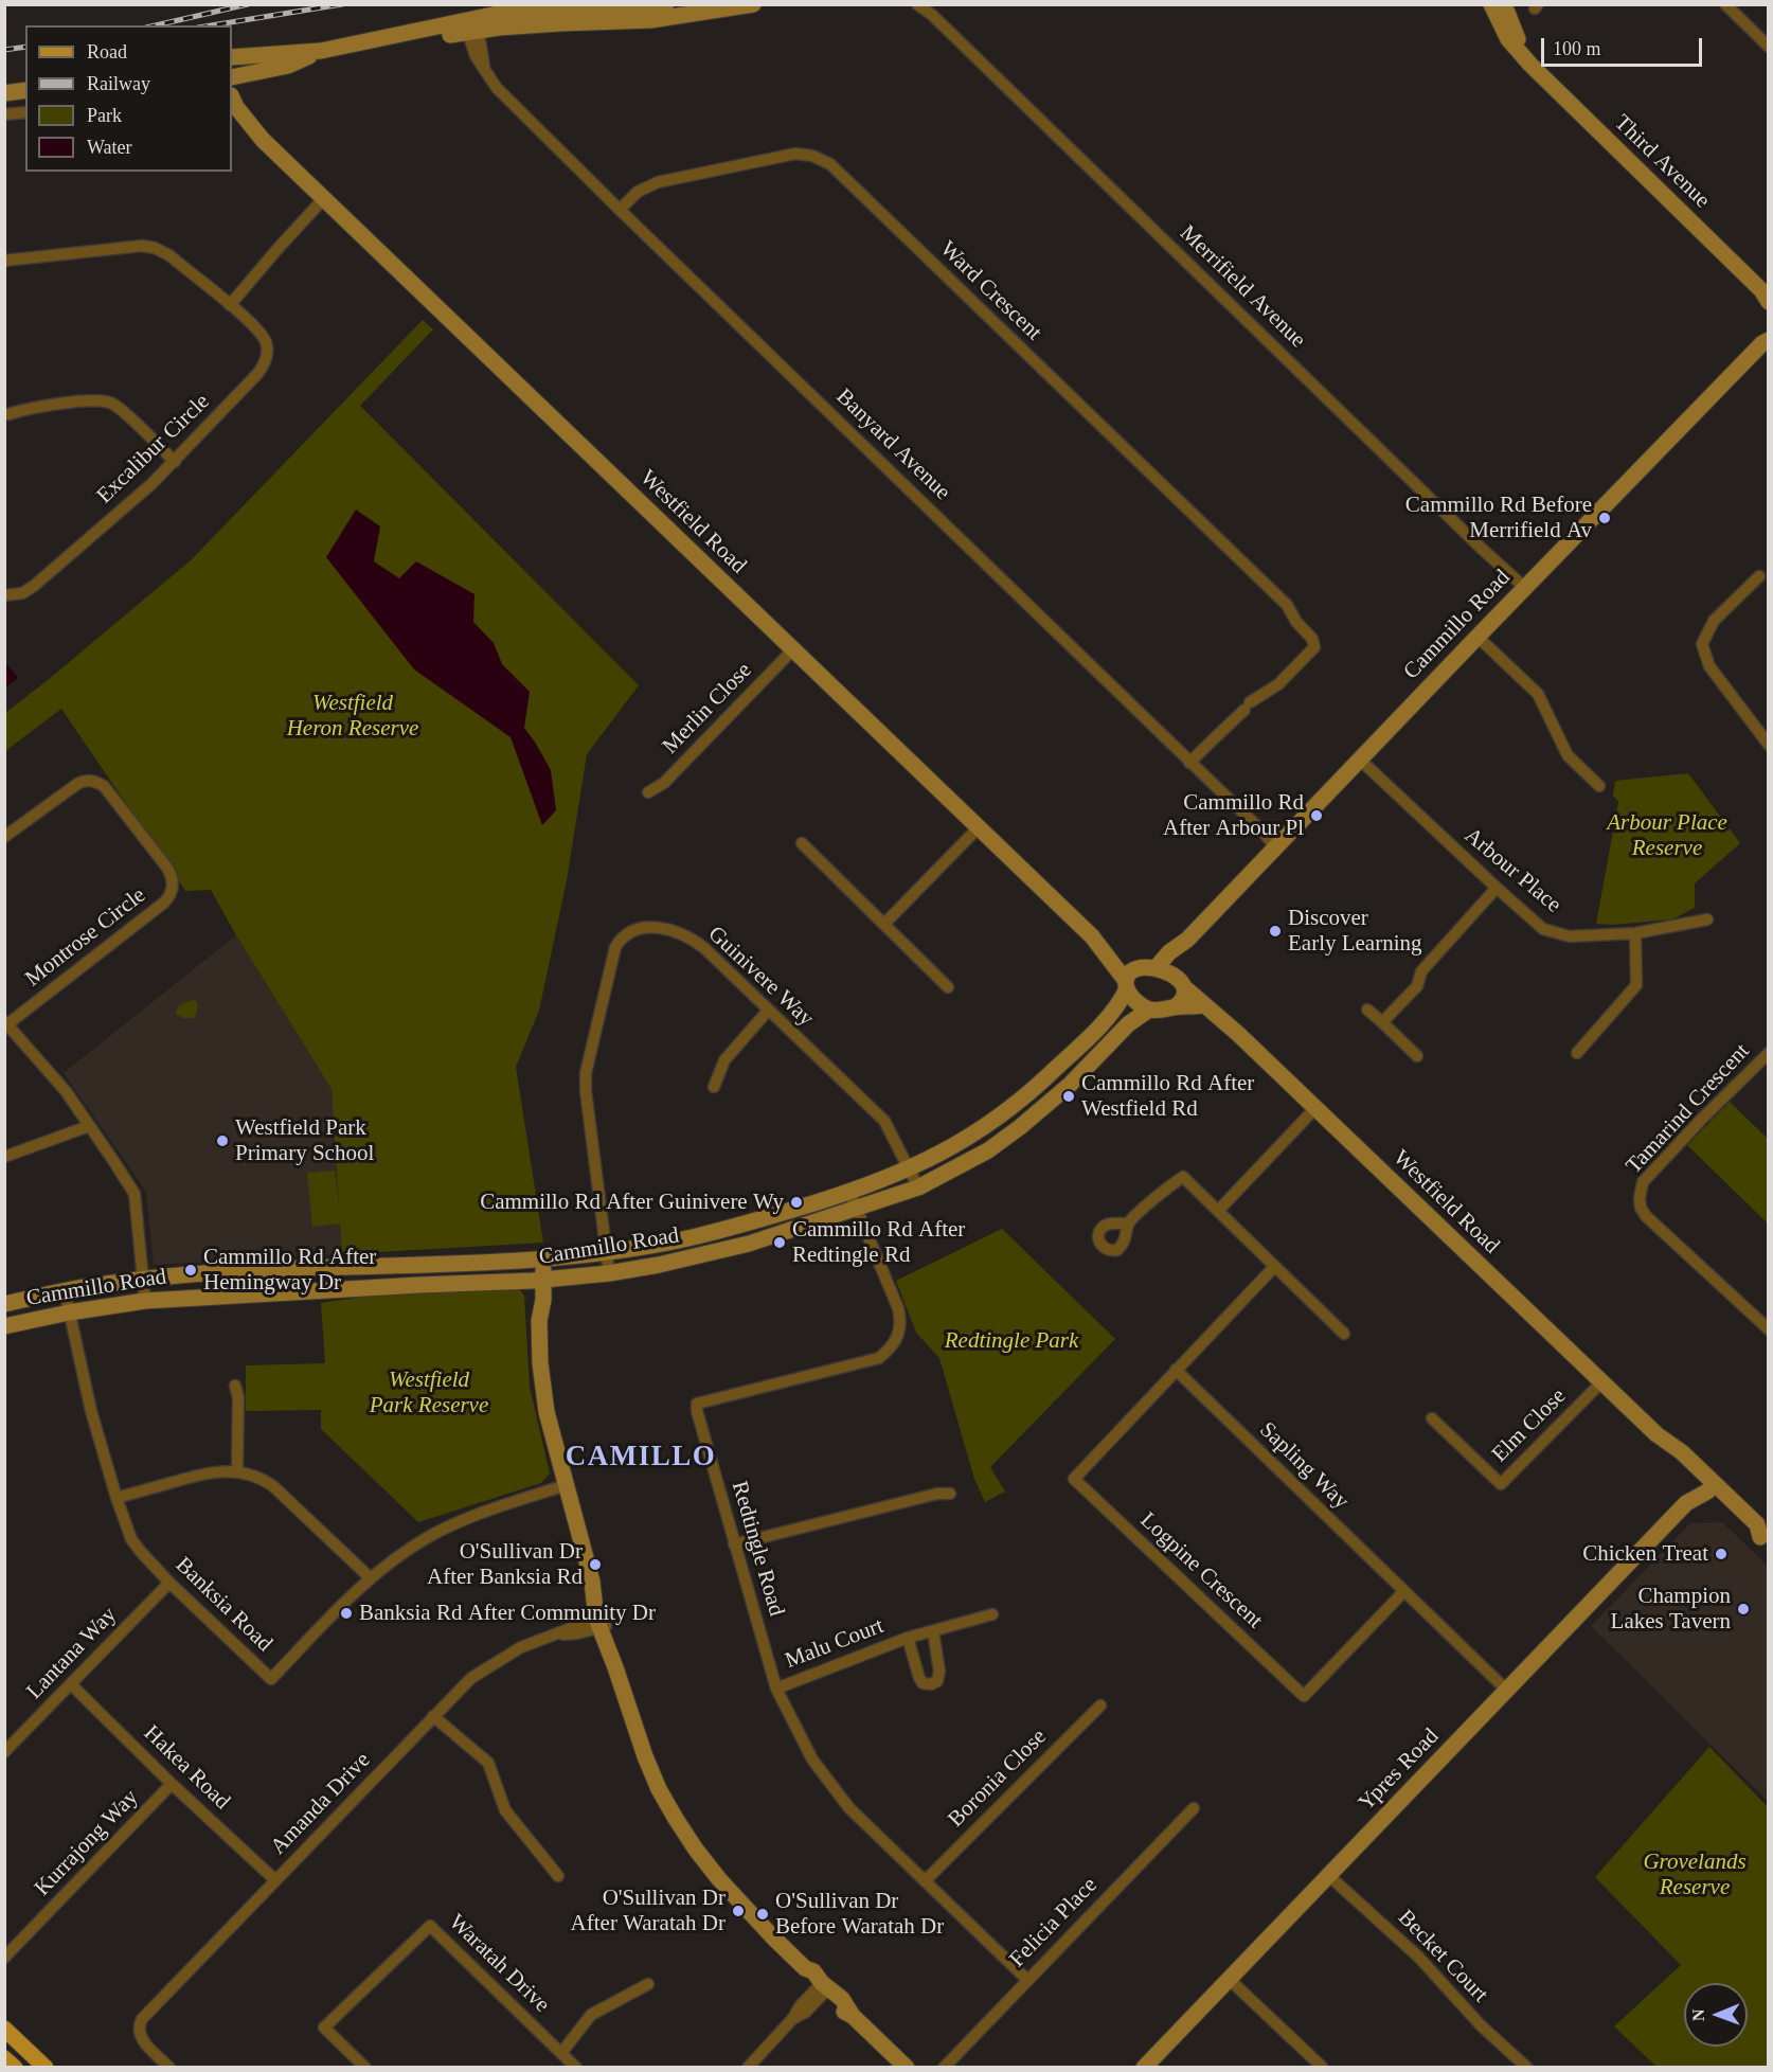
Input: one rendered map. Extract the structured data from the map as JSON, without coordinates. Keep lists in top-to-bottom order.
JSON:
{
  "streets": {
    "main road": [
      "Third Avenue",
      "Westfield Road",
      "Cammillo Road",
      "Ypres Road"
    ],
    "street": [
      "Merrifield Avenue",
      "Ward Crescent",
      "Banyard Avenue",
      "Excalibur Circle",
      "Merlin Close",
      "Arbour Place",
      "Montrose Circle",
      "Guinivere Way",
      "Tamarind Crescent",
      "Elm Close",
      "Sapling Way",
      "Redtingle Road",
      "Logpine Crescent",
      "Banksia Road",
      "Malu Court",
      "Lantana Way",
      "Hakea Road",
      "Boronia Close",
      "Amanda Drive",
      "Kurrajong Way",
      "Felicia Place",
      "Becket Court",
      "Waratah Drive"
    ]
  },
  "crossings": [
    ["Merrifield Avenue", "Cammillo Road"],
    ["Ward Crescent", "Banyard Avenue"],
    ["Banyard Avenue", "Cammillo Road"],
    ["Westfield Road", "Cammillo Road"],
    ["Westfield Road", "Merlin Close"],
    ["Westfield Road", "Elm Close"],
    ["Westfield Road", "Ypres Road"],
    ["Cammillo Road", "Arbour Place"],
    ["Cammillo Road", "Guinivere Way"],
    ["Cammillo Road", "Redtingle Road"],
    ["Cammillo Road", "Banksia Road"],
    ["Sapling Way", "Logpine Crescent"],
    ["Sapling Way", "Ypres Road"],
    ["Redtingle Road", "Malu Court"],
    ["Redtingle Road", "Boronia Close"],
    ["Redtingle Road", "Felicia Place"],
    ["Banksia Road", "Lantana Way"],
    ["Lantana Way", "Hakea Road"],
    ["Hakea Road", "Amanda Drive"],
    ["Hakea Road", "Kurrajong Way"],
    ["Ypres Road", "Becket Court"]
  ],
  "districts": ["CAMILLO"],
  "parks": [
    "Westfield Heron Reserve",
    "Arbour Place Reserve",
    "Redtingle Park",
    "Westfield Park Reserve",
    "Grovelands Reserve"
  ],
  "places": [
    "Cammillo Rd Before Merrifield Av",
    "Cammillo Rd After Arbour Pl",
    "Discover Early Learning",
    "Cammillo Rd After Westfield Rd",
    "Westfield Park Primary School",
    "Cammillo Rd After Guinivere Wy",
    "Cammillo Rd After Redtingle Rd",
    "Cammillo Rd After Hemingway Dr",
    "Chicken Treat",
    "O'Sullivan Dr After Banksia Rd",
    "Champion Lakes Tavern",
    "Banksia Rd After Community Dr",
    "O'Sullivan Dr After Waratah Dr",
    "O'Sullivan Dr Before Waratah Dr"
  ],
  "legend": [
    "Road",
    "Railway",
    "Park",
    "Water"
  ],
  "scale_bar": "100 m",
  "north": "left"
}
